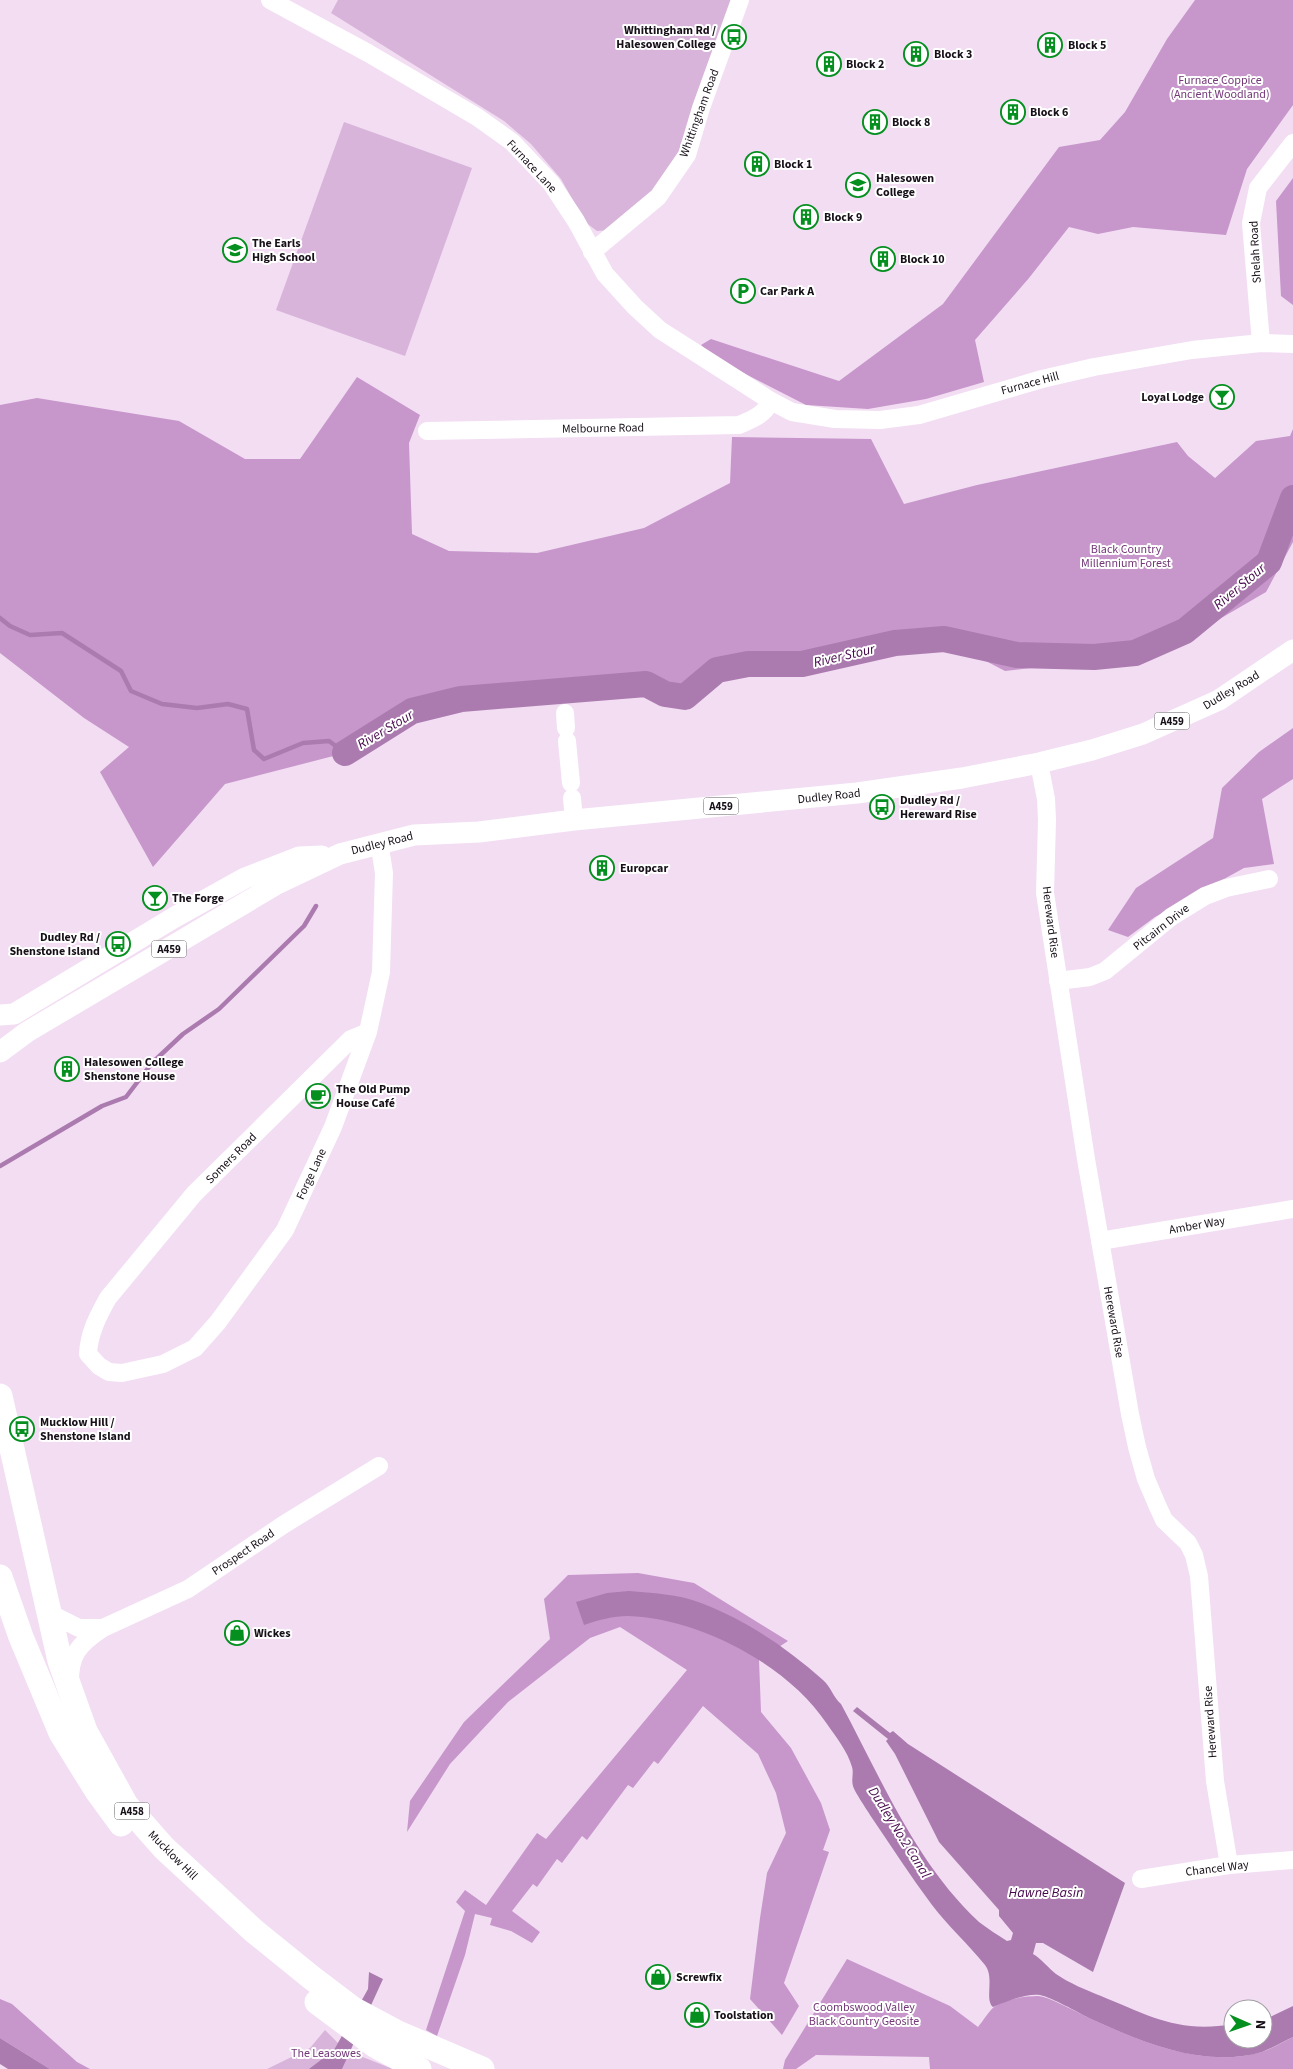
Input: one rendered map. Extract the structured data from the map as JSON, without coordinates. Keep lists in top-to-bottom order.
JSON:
{
  "streets": {
    "highway": ["A458", "Mucklow Hill"],
    "main road": ["Dudley Road", "A459"],
    "street": [
      "Whittingham Road",
      "Furnace Lane",
      "Shelah Road",
      "Furnace Hill",
      "Melbourne Road",
      "Hereward Rise",
      "Pitcairn Drive",
      "Somers Road",
      "Forge Lane",
      "Amber Way",
      "Prospect Road",
      "Chancel Way"
    ]
  },
  "crossings": [
    ["Whittingham Road", "Furnace Lane"],
    ["Furnace Lane", "Furnace Hill"],
    ["Furnace Lane", "Melbourne Road"],
    ["Shelah Road", "Furnace Hill"],
    ["Furnace Hill", "Melbourne Road"],
    ["Dudley Road", "A459"],
    ["Dudley Road", "Hereward Rise"],
    ["Dudley Road", "Forge Lane"],
    ["Hereward Rise", "Pitcairn Drive"],
    ["Hereward Rise", "Amber Way"],
    ["Hereward Rise", "Chancel Way"],
    ["Somers Road", "Forge Lane"],
    ["Prospect Road", "Mucklow Hill"]
  ],
  "water": ["River Stour", "Dudley No.2 Canal", "Hawne Basin"],
  "parks": [
    "Furnace Coppice (Ancient Woodland)",
    "Black Country Millennium Forest",
    "Coombswood Valley Black Country Geosite",
    "The Leasowes"
  ],
  "places": {
    "bus stop": [
      "Whittingham Rd / Halesowen College",
      "Dudley Rd / Hereward Rise",
      "Dudley Rd / Shenstone Island",
      "Mucklow Hill / Shenstone Island"
    ],
    "building": [
      "Block 5",
      "Block 3",
      "Block 2",
      "Block 6",
      "Block 8",
      "Block 1",
      "Block 9",
      "Block 10",
      "Europcar",
      "Halesowen College Shenstone House"
    ],
    "school or university": ["Halesowen College", "The Earls High School"],
    "parking": ["Car Park A"],
    "bar": ["Loyal Lodge", "The Forge"],
    "cafe": ["The Old Pump House Café"],
    "shop": ["Wickes", "Screwfix", "Toolstation"]
  },
  "north": "right"
}
